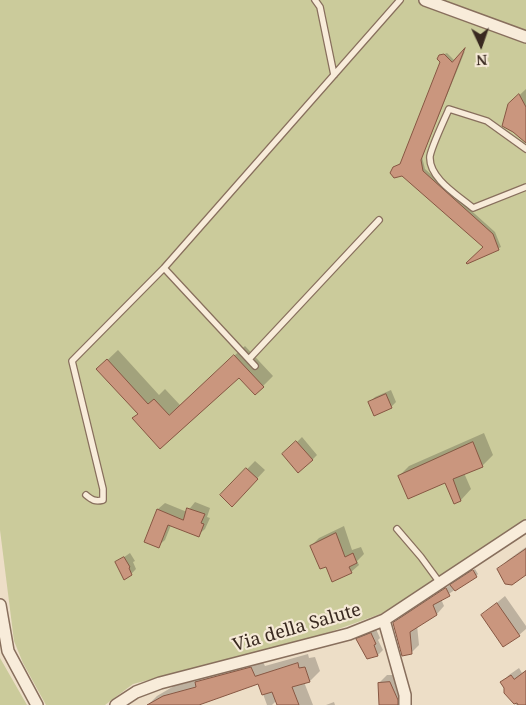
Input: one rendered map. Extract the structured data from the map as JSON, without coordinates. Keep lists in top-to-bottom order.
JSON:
{
  "streets": {
    "street": ["Via della Salute"]
  },
  "north": "bottom"
}
